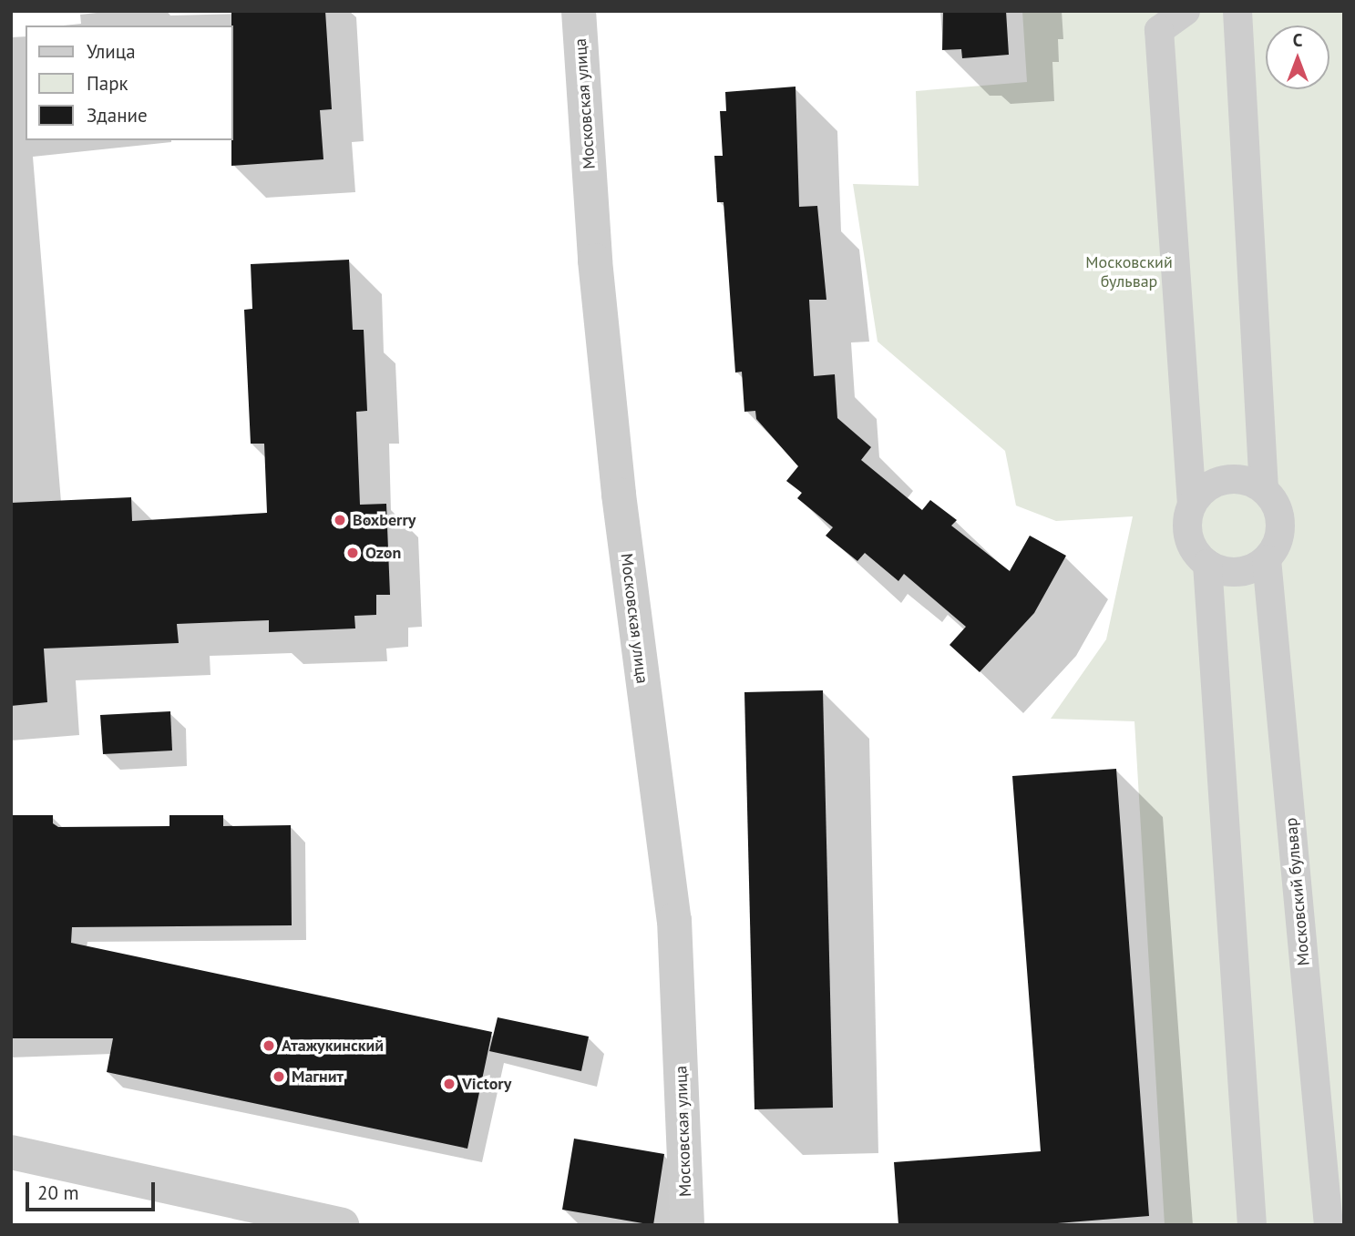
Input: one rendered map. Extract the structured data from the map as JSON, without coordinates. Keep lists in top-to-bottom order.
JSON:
{
  "streets": {
    "street": ["Московская улица", "Московский бульвар"]
  },
  "parks": ["Московский бульвар"],
  "places": [
    "Boxberry",
    "Ozon",
    "Атажукинский",
    "Магнит",
    "Victory"
  ],
  "legend": ["Улица", "Парк", "Здание"],
  "scale_bar": "20 m",
  "north": "top"
}
